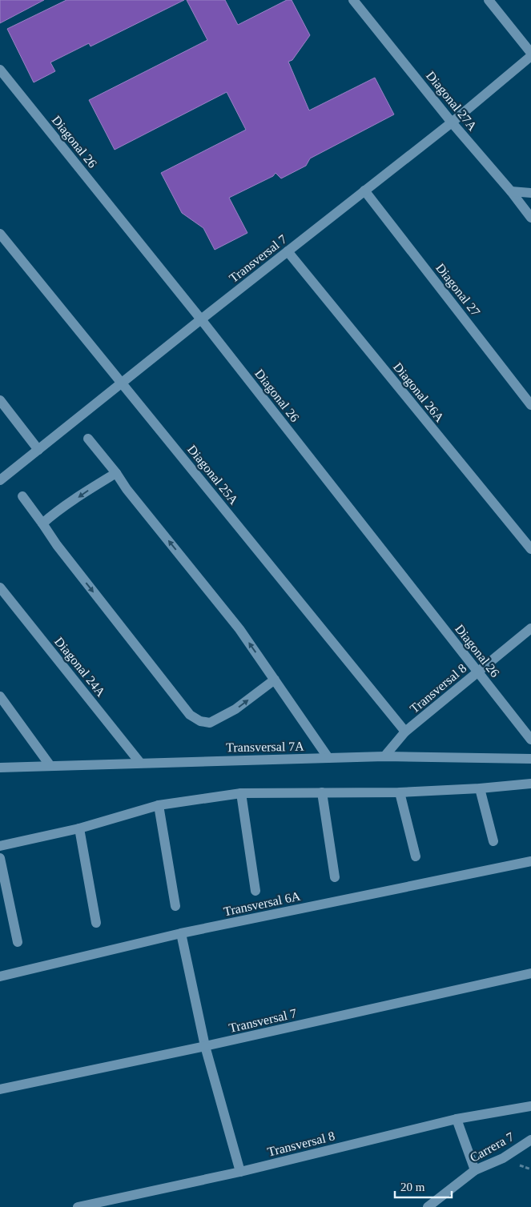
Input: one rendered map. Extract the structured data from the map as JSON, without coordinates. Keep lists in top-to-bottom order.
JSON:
{
  "streets": {
    "street": [
      "Diagonal 27A",
      "Diagonal 26",
      "Transversal 7",
      "Diagonal 27",
      "Diagonal 26A",
      "Diagonal 25A",
      "Diagonal 24A",
      "Transversal 8",
      "Transversal 7A",
      "Transversal 6A",
      "Carrera 7"
    ]
  },
  "crossings": [
    ["Diagonal 27A", "Transversal 7"],
    ["Diagonal 26", "Transversal 7"],
    ["Diagonal 26", "Transversal 8"],
    ["Transversal 7", "Diagonal 27"],
    ["Transversal 7", "Diagonal 26A"],
    ["Transversal 7", "Diagonal 25A"],
    ["Diagonal 25A", "Transversal 8"],
    ["Diagonal 24A", "Transversal 7A"],
    ["Transversal 8", "Transversal 7A"]
  ],
  "scale_bar": "20 m"
}
